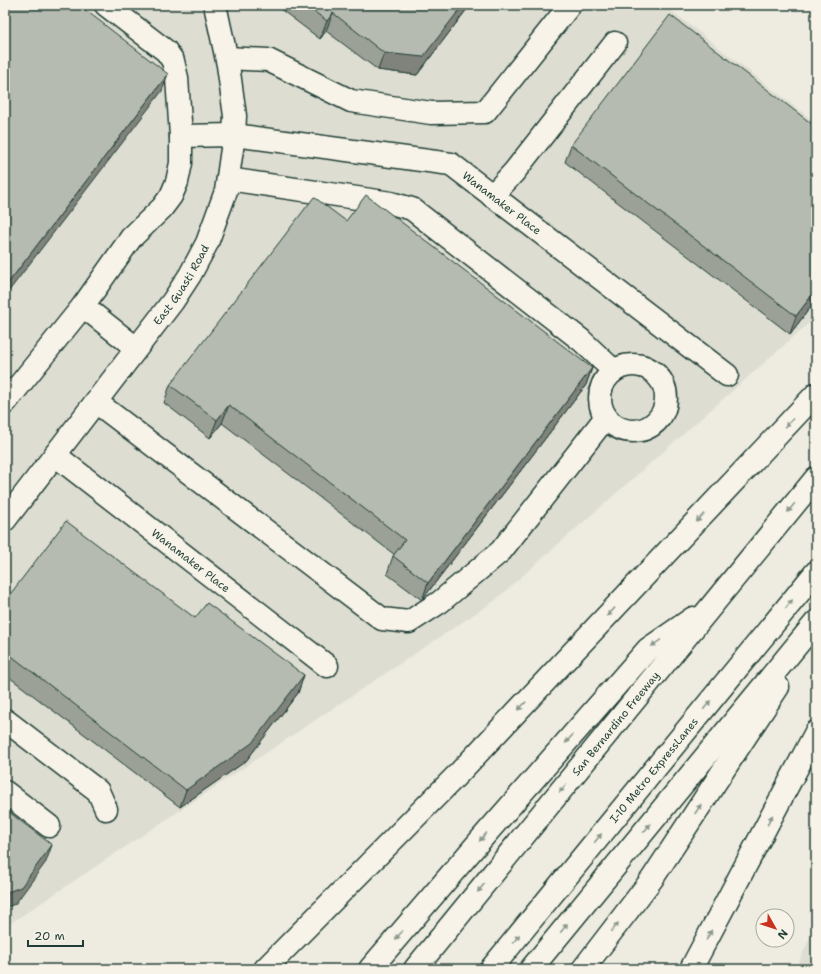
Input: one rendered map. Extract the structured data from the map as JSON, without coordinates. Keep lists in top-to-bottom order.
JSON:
{
  "streets": {
    "main road": [
      "Wanamaker Place",
      "East Guasti Road",
      "San Bernardino Freeway",
      "I-10 Metro ExpressLanes"
    ]
  },
  "crossings": [
    ["Wanamaker Place", "East Guasti Road"]
  ],
  "scale_bar": "20 m",
  "north": "bottom right"
}
